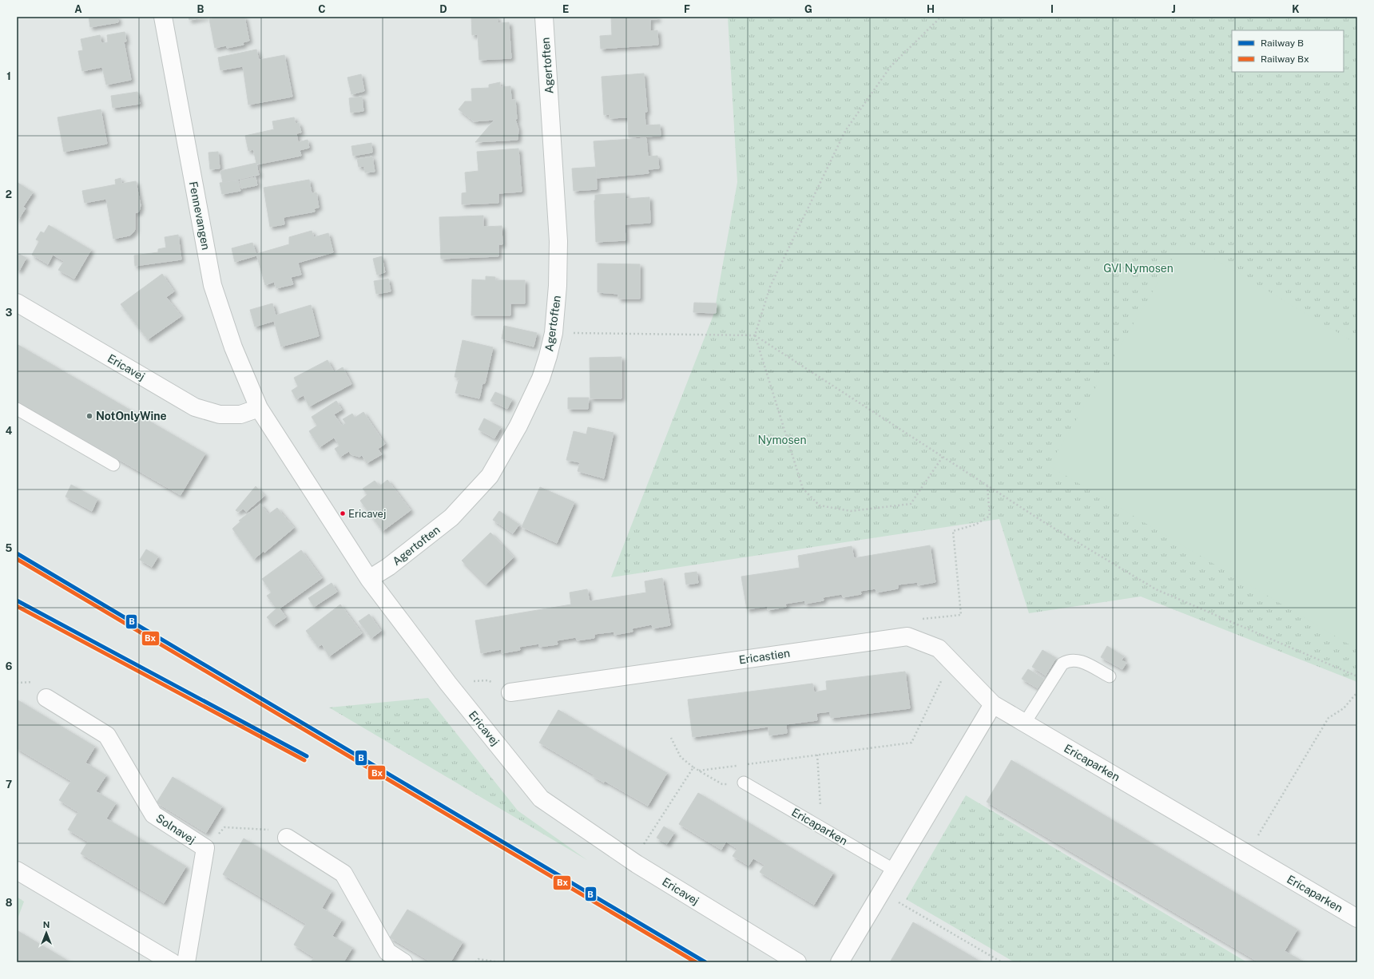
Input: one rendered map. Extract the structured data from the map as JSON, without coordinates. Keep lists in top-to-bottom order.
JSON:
{
  "streets": {
    "street": [
      "Agertoften",
      "Fennevangen",
      "Ericavej",
      "Ericastien",
      "Ericaparken",
      "Solnavej"
    ]
  },
  "crossings": [
    ["Agertoften", "Ericavej"],
    ["Fennevangen", "Ericavej"],
    ["Ericastien", "Ericaparken"]
  ],
  "parks": ["GVI Nymosen", "Nymosen"],
  "places": ["NotOnlyWine", "Ericavej"],
  "lines": ["rail line B", "rail line Bx"],
  "legend": ["Railway B", "Railway Bx"],
  "north": "top",
  "grid": {
    "columns": [
      "A",
      "B",
      "C",
      "D",
      "E",
      "F",
      "G",
      "H",
      "I",
      "J",
      "K"
    ],
    "rows": [
      "1",
      "2",
      "3",
      "4",
      "5",
      "6",
      "7",
      "8"
    ]
  }
}
